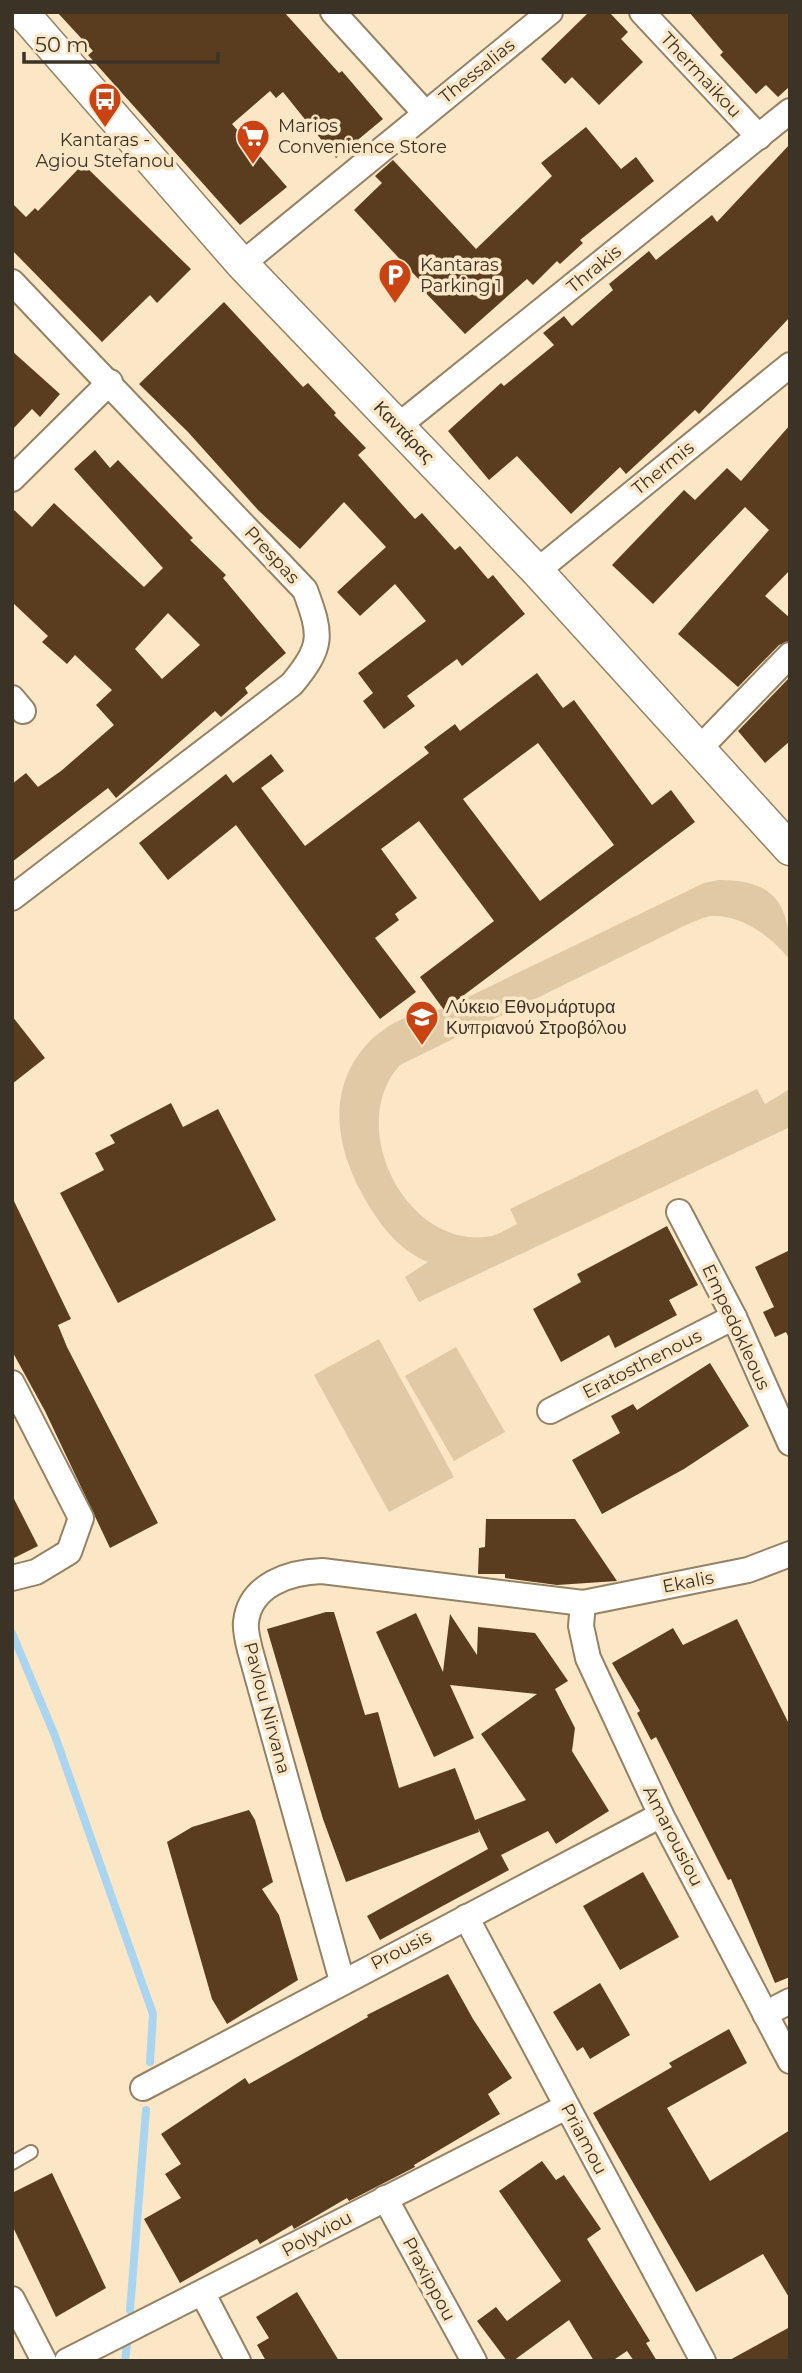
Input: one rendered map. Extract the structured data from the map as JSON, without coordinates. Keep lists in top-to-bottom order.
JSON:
{
  "streets": {
    "street": [
      "Thessalias",
      "Thermaikou",
      "Thrakis",
      "Καντάρας",
      "Thermis",
      "Prespas",
      "Empedokleous",
      "Eratosthenous",
      "Ekalis",
      "Pavlou Nirvana",
      "Amarousiou",
      "Prousis",
      "Priamou",
      "Polyviou",
      "Praxippou"
    ]
  },
  "crossings": [
    ["Thessalias", "Καντάρας"],
    ["Thermaikou", "Thrakis"],
    ["Thrakis", "Καντάρας"],
    ["Καντάρας", "Thermis"],
    ["Empedokleous", "Eratosthenous"],
    ["Ekalis", "Pavlou Nirvana"],
    ["Ekalis", "Amarousiou"],
    ["Pavlou Nirvana", "Amarousiou"],
    ["Pavlou Nirvana", "Prousis"],
    ["Amarousiou", "Prousis"],
    ["Prousis", "Priamou"],
    ["Priamou", "Polyviou"],
    ["Polyviou", "Praxippou"]
  ],
  "places": {
    "bus stop": ["Kantaras - Agiou Stefanou"],
    "supermarket": ["Marios Convenience Store"],
    "parking": ["Kantaras Parking 1"],
    "school or university": ["Λύκειο Εθνομάρτυρα Κυπριανού Στροβόλου"]
  },
  "scale_bar": "50 m"
}
